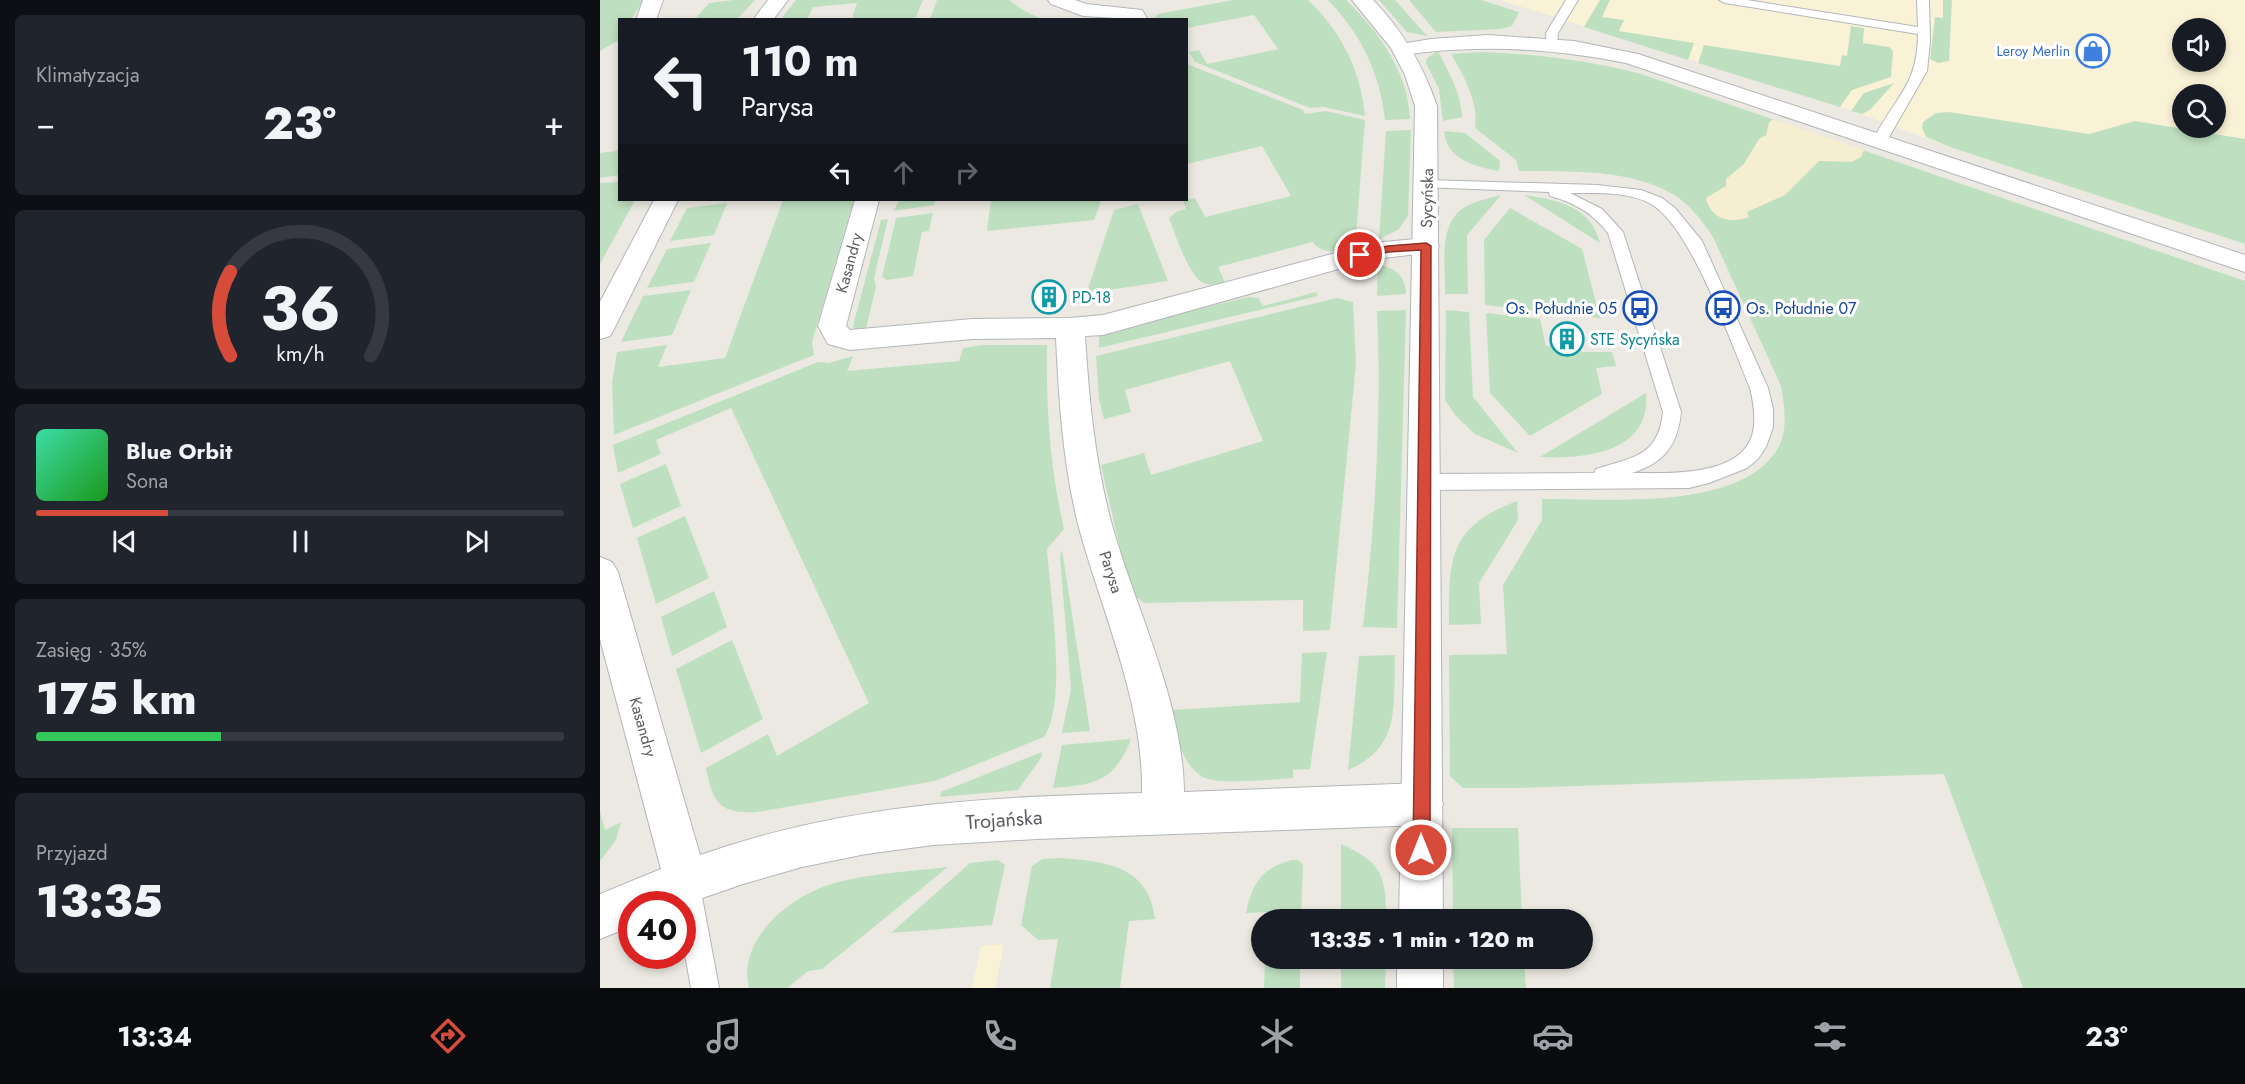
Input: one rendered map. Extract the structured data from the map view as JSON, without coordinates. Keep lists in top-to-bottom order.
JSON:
{
  "streets": {
    "street": [
      "Sycyńska",
      "Kasandry",
      "Parysa",
      "Trojańska"
    ]
  },
  "crossings": [
    ["Sycyńska", "Trojańska"],
    ["Kasandry", "Parysa"],
    ["Kasandry", "Trojańska"],
    ["Parysa", "Trojańska"]
  ],
  "places": {
    "shop": ["Leroy Merlin"],
    "building": ["PD-18", "STE Sycyńska"],
    "bus stop": ["Os. Południe 05", "Os. Południe 07"]
  },
  "page": {
    "tile": [
      "Klimatyzacja",
      ["Zasięg · 35%", "175 km"],
      ["Przyjazd", "13:35"]
    ],
    "turn": ["110 m", "Parysa"],
    "heat": ["−", "23°", "+"],
    "song": ["Blue Orbit", "Sona"],
    "limit": "40",
    "trip": "13:35 · 1 min · 120 m",
    "tabs": ["13:34", "23°"],
    "gauge": ["36", "km/h"]
  }
}
